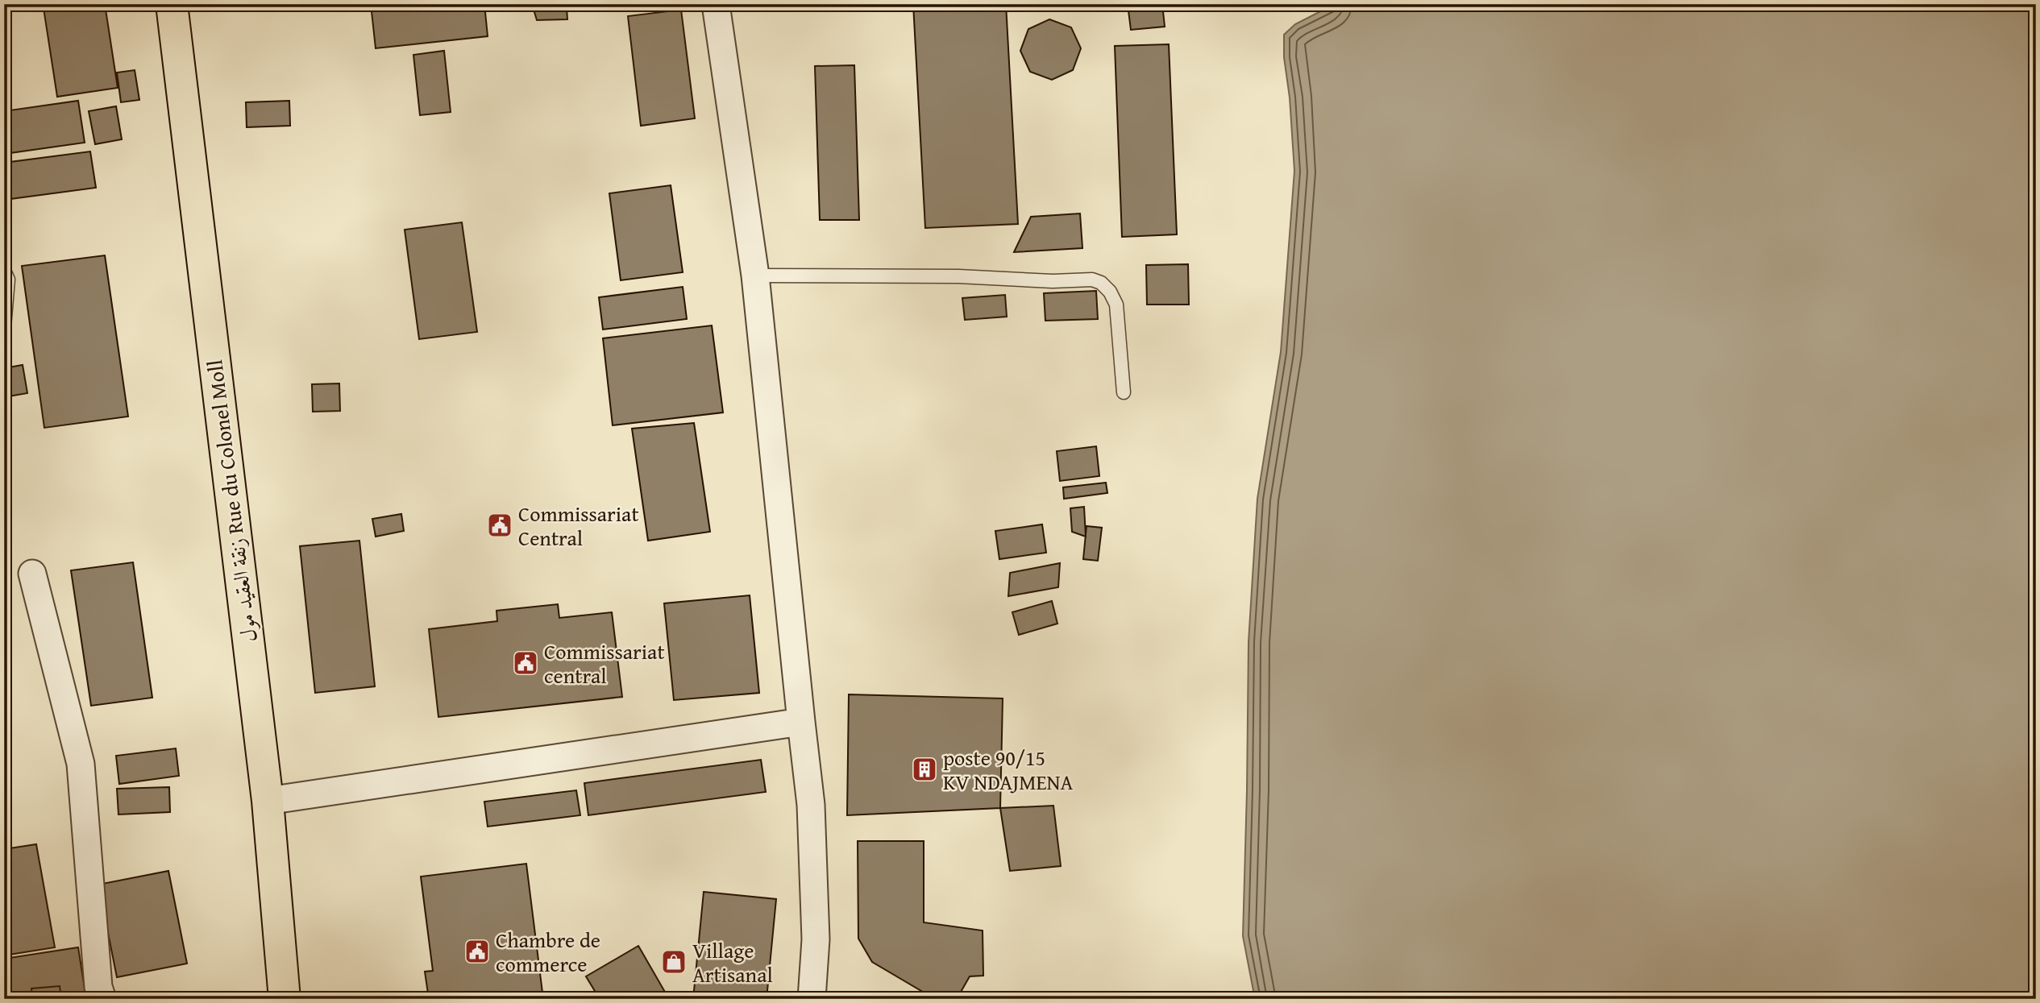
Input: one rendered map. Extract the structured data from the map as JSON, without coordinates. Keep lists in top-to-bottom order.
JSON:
{
  "streets": {
    "main road": ["زنقة العقيد مول Rue du Colonel Moll"]
  },
  "places": {
    "public building": ["Commissariat Central", "Commissariat central", "Chambre de commerce"],
    "building": ["poste 90/15 KV NDAJMENA"],
    "shop": ["Village Artisanal"]
  }
}
